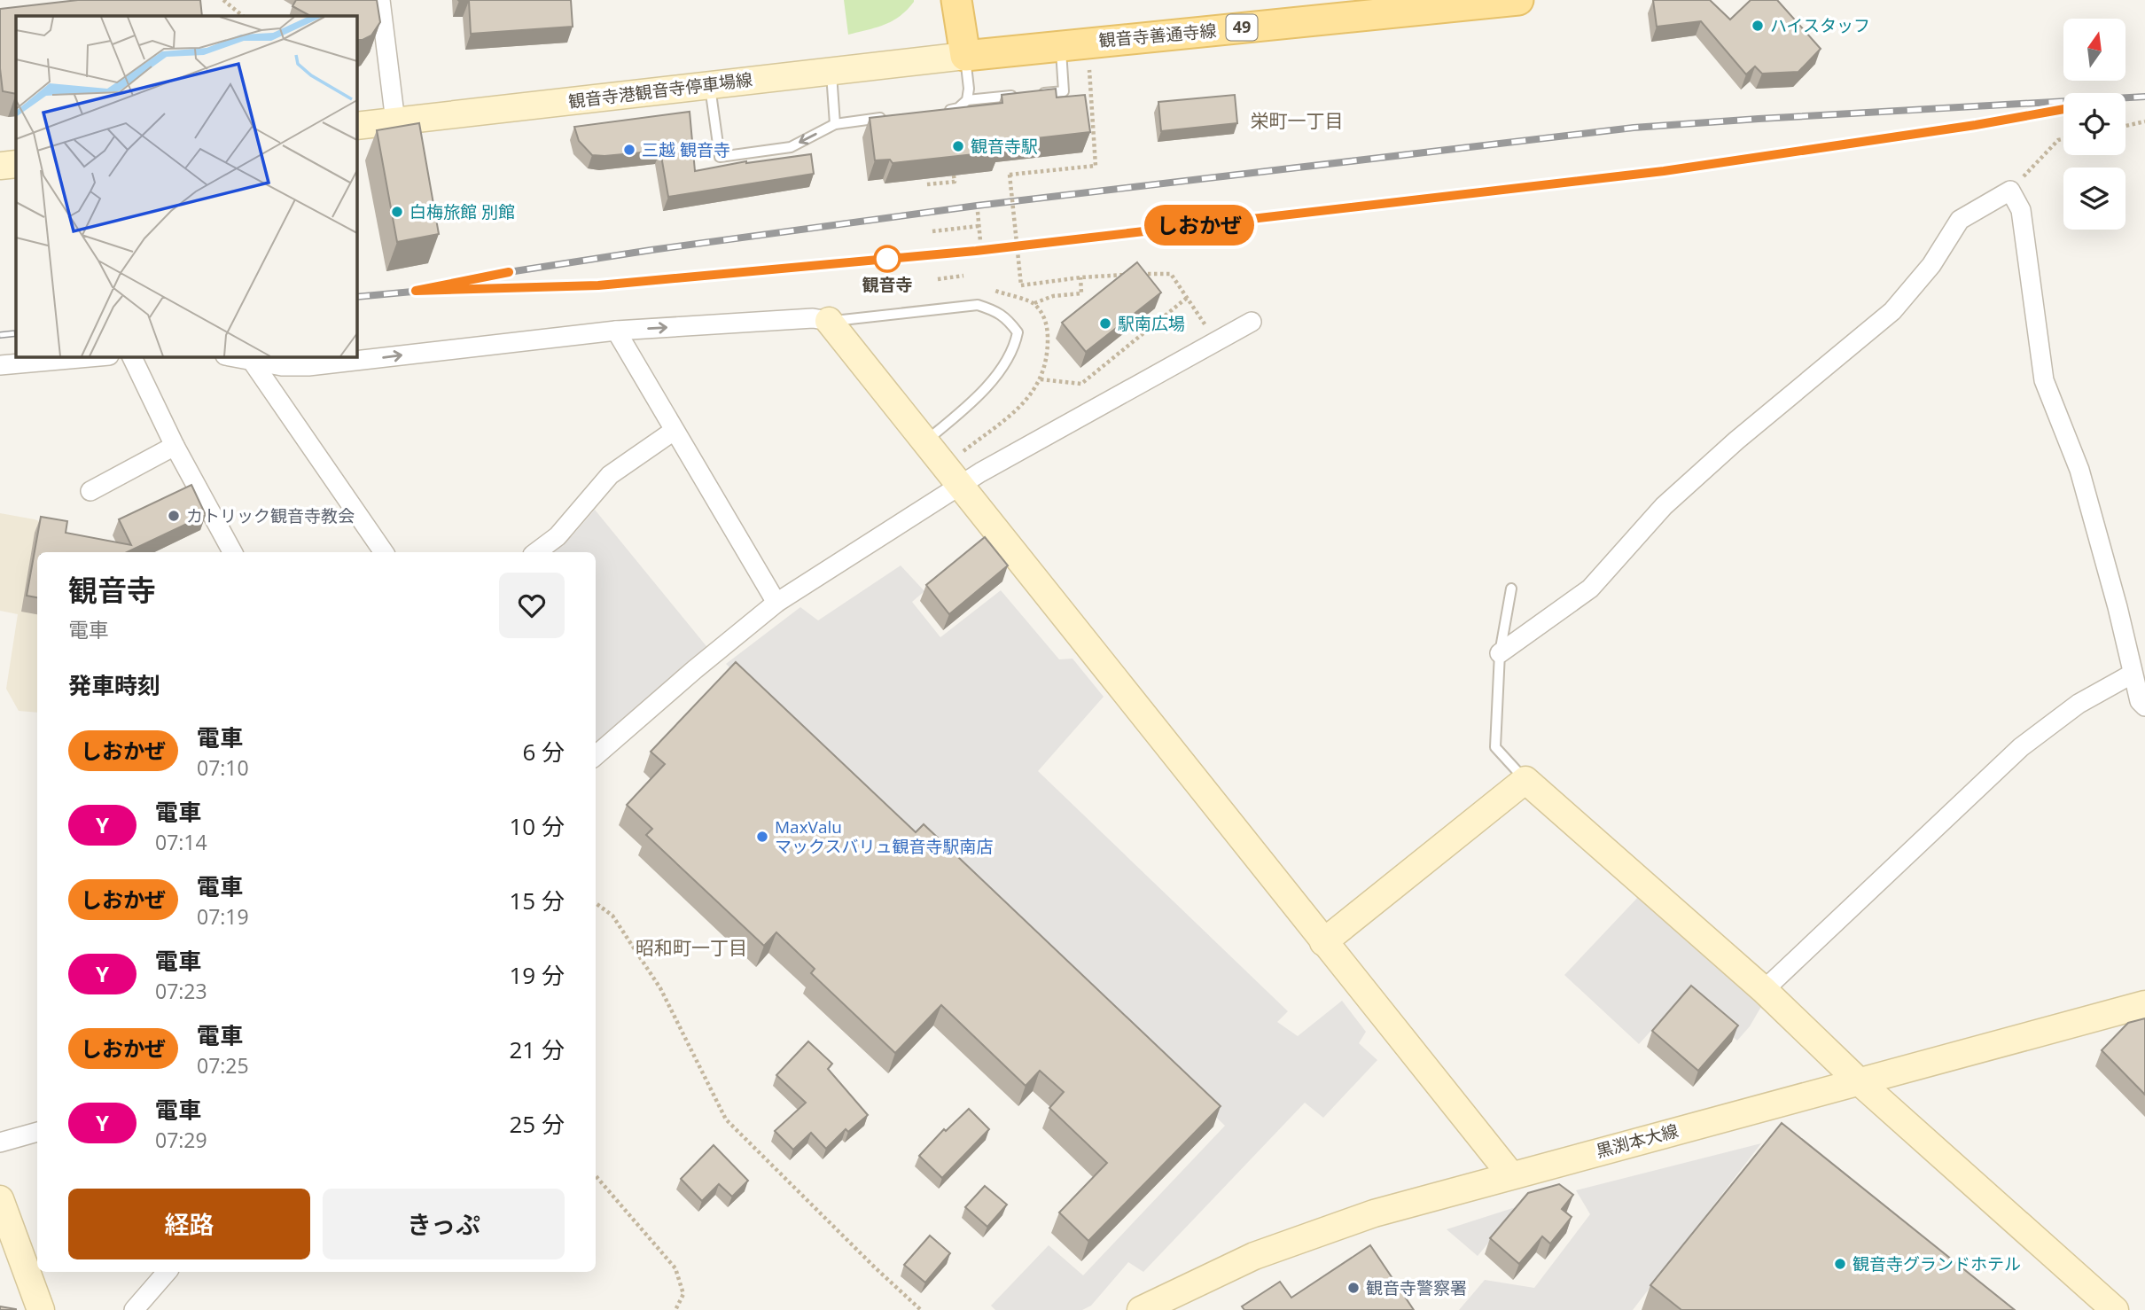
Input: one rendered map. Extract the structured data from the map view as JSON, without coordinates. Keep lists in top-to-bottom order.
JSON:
{
  "streets": {
    "main road": ["49", "観音寺善通寺線"],
    "street": ["観音寺港観音寺停車場線", "黒渕本大線"]
  },
  "crossings": [
    ["観音寺善通寺線", "観音寺港観音寺停車場線"]
  ],
  "districts": ["栄町一丁目", "昭和町一丁目"],
  "places": [
    "ハイスタッフ",
    "観音寺駅",
    "三越 観音寺",
    "白梅旅館 別館",
    "観音寺",
    "駅南広場",
    "カトリック観音寺教会",
    "MaxValu マックスバリュ観音寺駅南店",
    "観音寺グランドホテル",
    "観音寺警察署"
  ],
  "north": "top",
  "page": {
    "on_map": "しおかぜ",
    "heading": [
      ["観音寺", "電車"],
      "発車時刻"
    ],
    "list": [
      {
        "mark": "しおかぜ",
        "name": "電車",
        "note": "07:10",
        "value": "6 分"
      },
      {
        "mark": "Y",
        "name": "電車",
        "note": "07:14",
        "value": "10 分"
      },
      {
        "mark": "しおかぜ",
        "name": "電車",
        "note": "07:19",
        "value": "15 分"
      },
      {
        "mark": "Y",
        "name": "電車",
        "note": "07:23",
        "value": "19 分"
      },
      {
        "mark": "しおかぜ",
        "name": "電車",
        "note": "07:25",
        "value": "21 分"
      },
      {
        "mark": "Y",
        "name": "電車",
        "note": "07:29",
        "value": "25 分"
      }
    ],
    "buttons": ["経路", "きっぷ"]
  }
}
